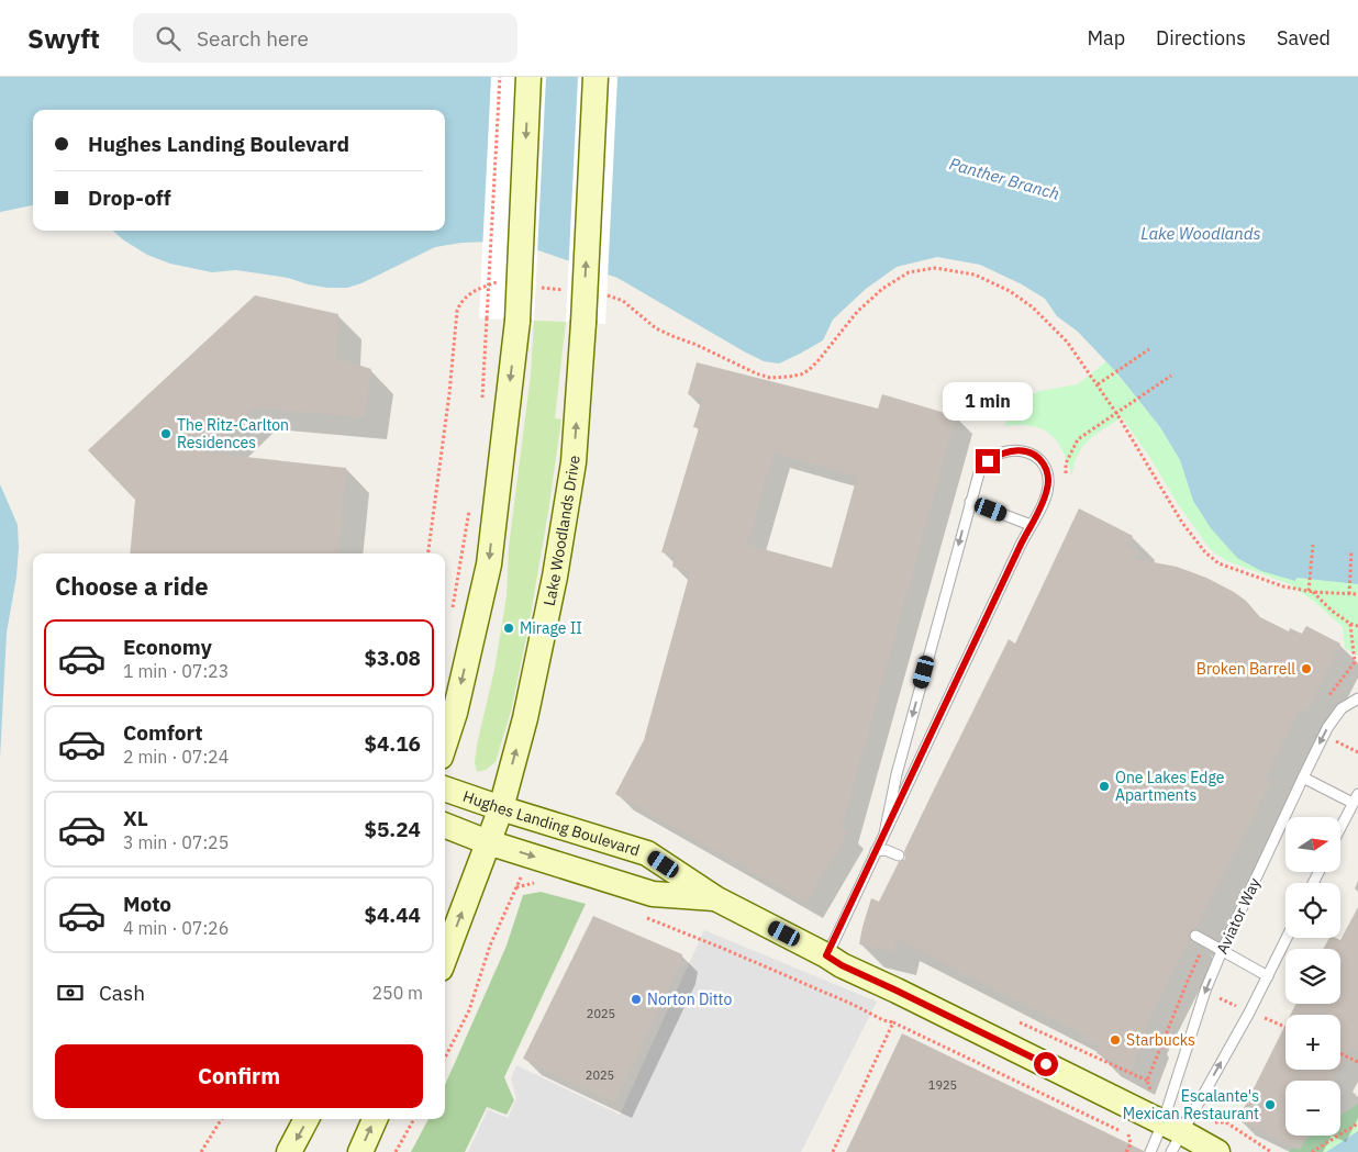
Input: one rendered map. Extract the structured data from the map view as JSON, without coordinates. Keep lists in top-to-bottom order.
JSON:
{
  "streets": {
    "main road": ["Lake Woodlands Drive", "Hughes Landing Boulevard"],
    "lane": ["Aviator Way"]
  },
  "crossings": [
    ["Lake Woodlands Drive", "Hughes Landing Boulevard"],
    ["Hughes Landing Boulevard", "Aviator Way"]
  ],
  "water": ["Panther Branch", "Lake Woodlands"],
  "places": [
    "The Ritz-Carlton Residences",
    "Mirage II",
    "Broken Barrell",
    "One Lakes Edge Apartments",
    "Norton Ditto",
    "Starbucks",
    "Escalante's Mexican Restaurant"
  ],
  "house_numbers": ["2025", "2025", "1925"],
  "north": "right",
  "page": {
    "header": "Swyft",
    "search": "Search here",
    "nav": ["Map", "Directions", "Saved"],
    "banner": ["Hughes Landing Boulevard", "Drop-off"],
    "bubble": "1 min",
    "heading": "Choose a ride",
    "list": [
      {
        "name": "Economy",
        "note": "1 min · 07:23",
        "value": "$3.08"
      },
      {
        "name": "Comfort",
        "note": "2 min · 07:24",
        "value": "$4.16"
      },
      {
        "name": "XL",
        "note": "3 min · 07:25",
        "value": "$5.24"
      },
      {
        "name": "Moto",
        "note": "4 min · 07:26",
        "value": "$4.44"
      }
    ],
    "map_buttons": ["+", "−"],
    "pay": ["Cash", "250 m"],
    "buttons": "Confirm"
  }
}
